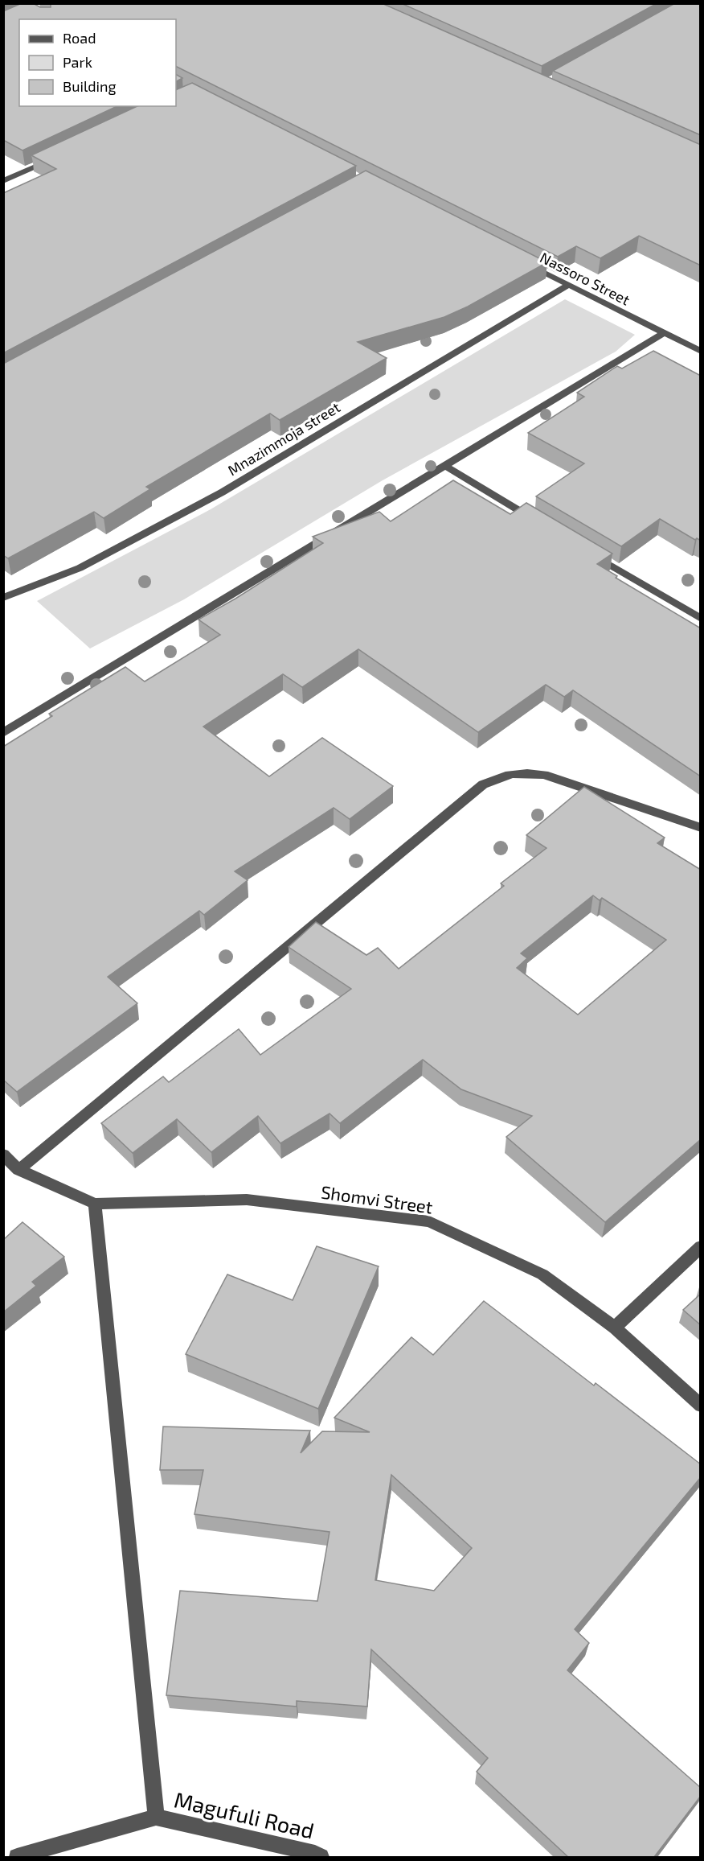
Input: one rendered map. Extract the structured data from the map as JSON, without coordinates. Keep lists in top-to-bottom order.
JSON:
{
  "streets": {
    "street": [
      "Nassoro Street",
      "Mnazimmoja street",
      "Shomvi Street",
      "Magufuli Road"
    ]
  },
  "crossings": [
    ["Nassoro Street", "Mnazimmoja street"]
  ],
  "legend": ["Road", "Park", "Building"]
}
